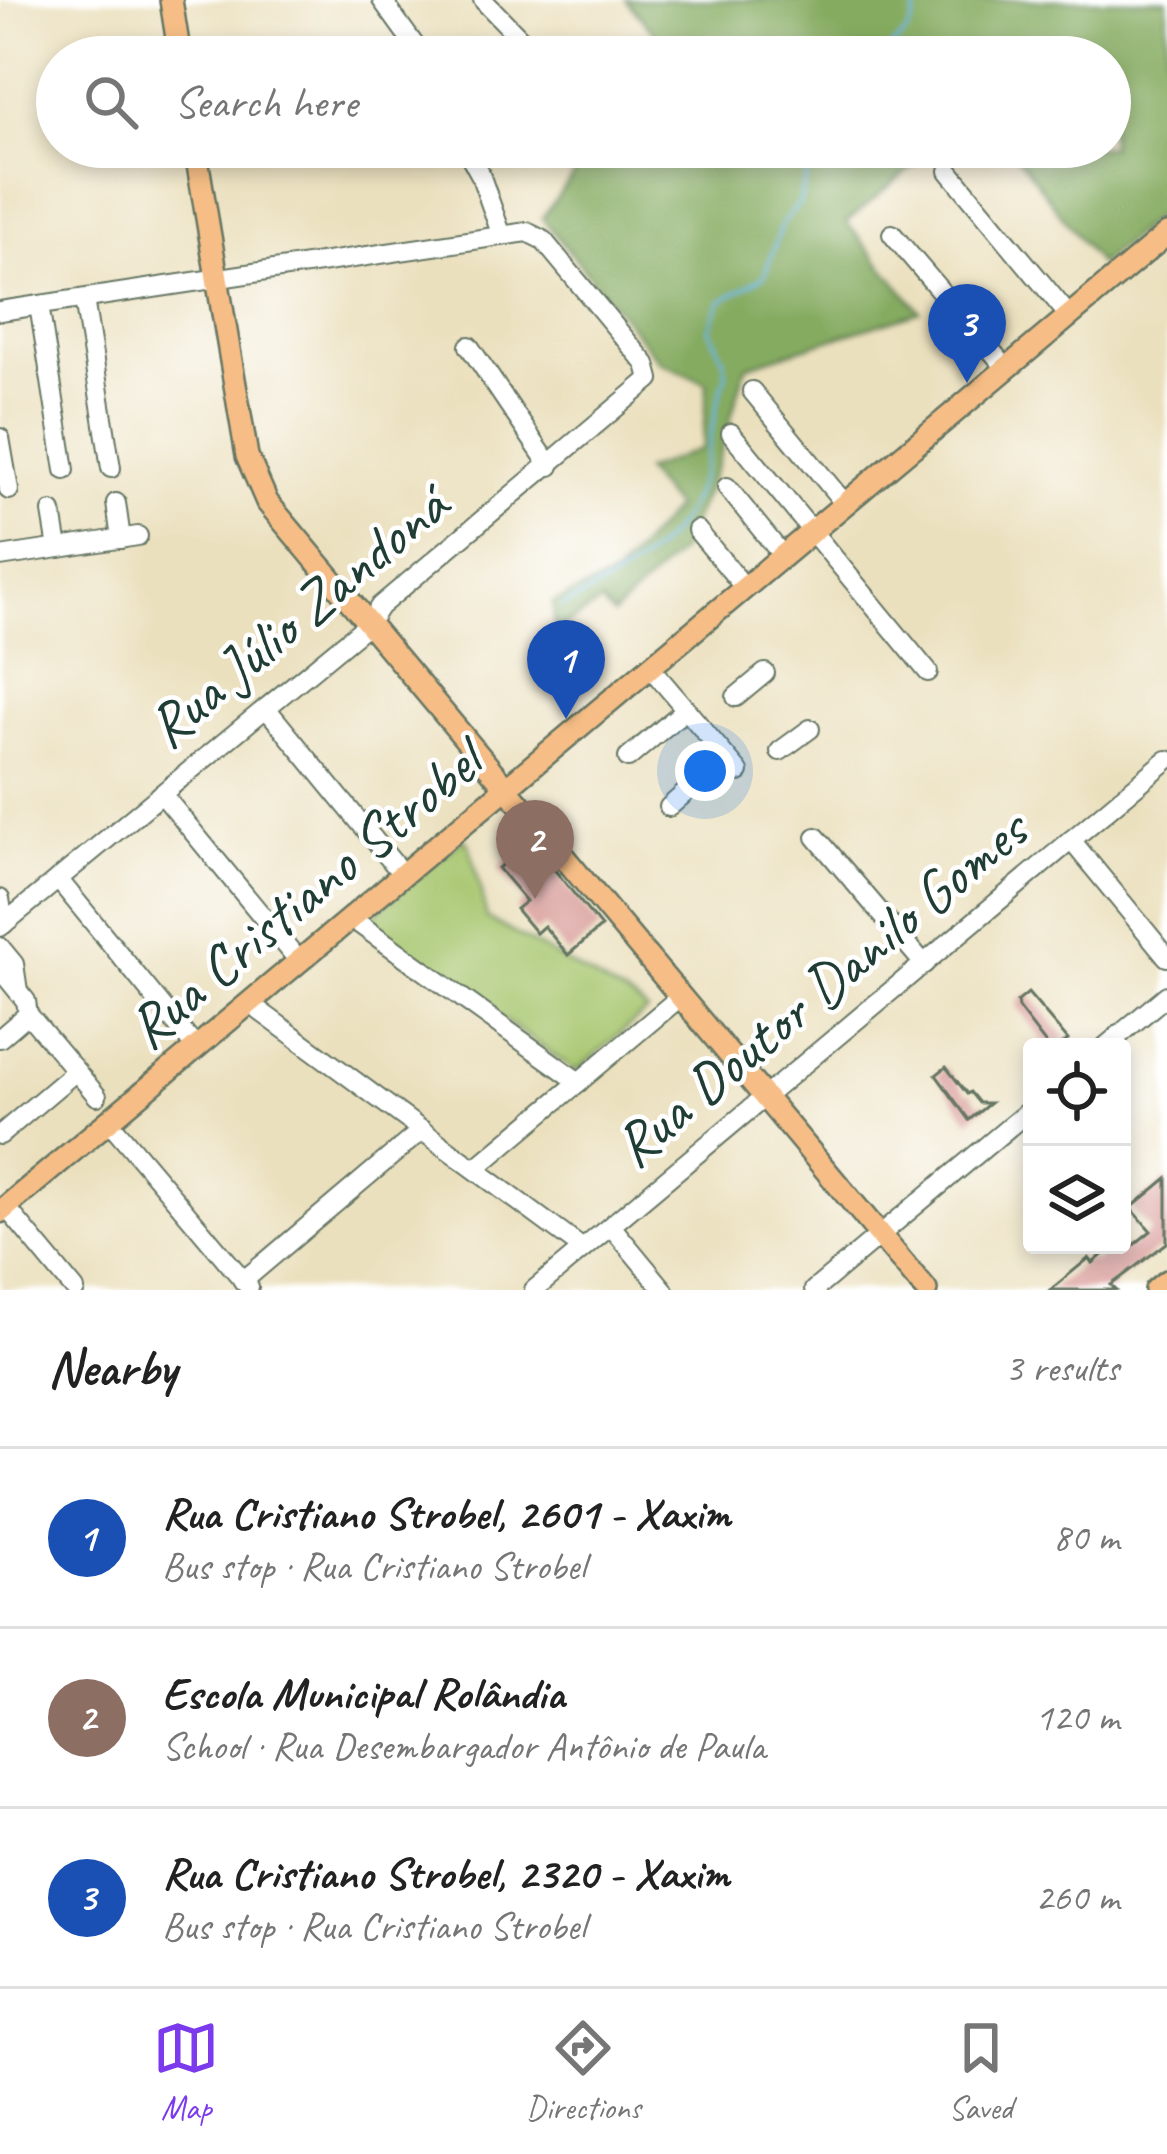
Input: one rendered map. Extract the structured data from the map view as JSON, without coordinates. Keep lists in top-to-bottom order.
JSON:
{
  "streets": {
    "main road": ["Rua Cristiano Strobel"],
    "street": ["Rua Júlio Zandoná", "Rua Doutor Danilo Gomes"]
  },
  "page": {
    "search": "Search here",
    "pins": ["3", "1", "2"],
    "heading": ["Nearby", "3 results"],
    "list": [
      {
        "mark": "1",
        "name": "Rua Cristiano Strobel, 2601 - Xaxim",
        "note": "Bus stop · Rua Cristiano Strobel",
        "value": "80 m"
      },
      {
        "mark": "2",
        "name": "Escola Municipal Rolândia",
        "note": "School · Rua Desembargador Antônio de Paula",
        "value": "120 m"
      },
      {
        "mark": "3",
        "name": "Rua Cristiano Strobel, 2320 - Xaxim",
        "note": "Bus stop · Rua Cristiano Strobel",
        "value": "260 m"
      }
    ],
    "nav": ["Map", "Directions", "Saved"]
  }
}
